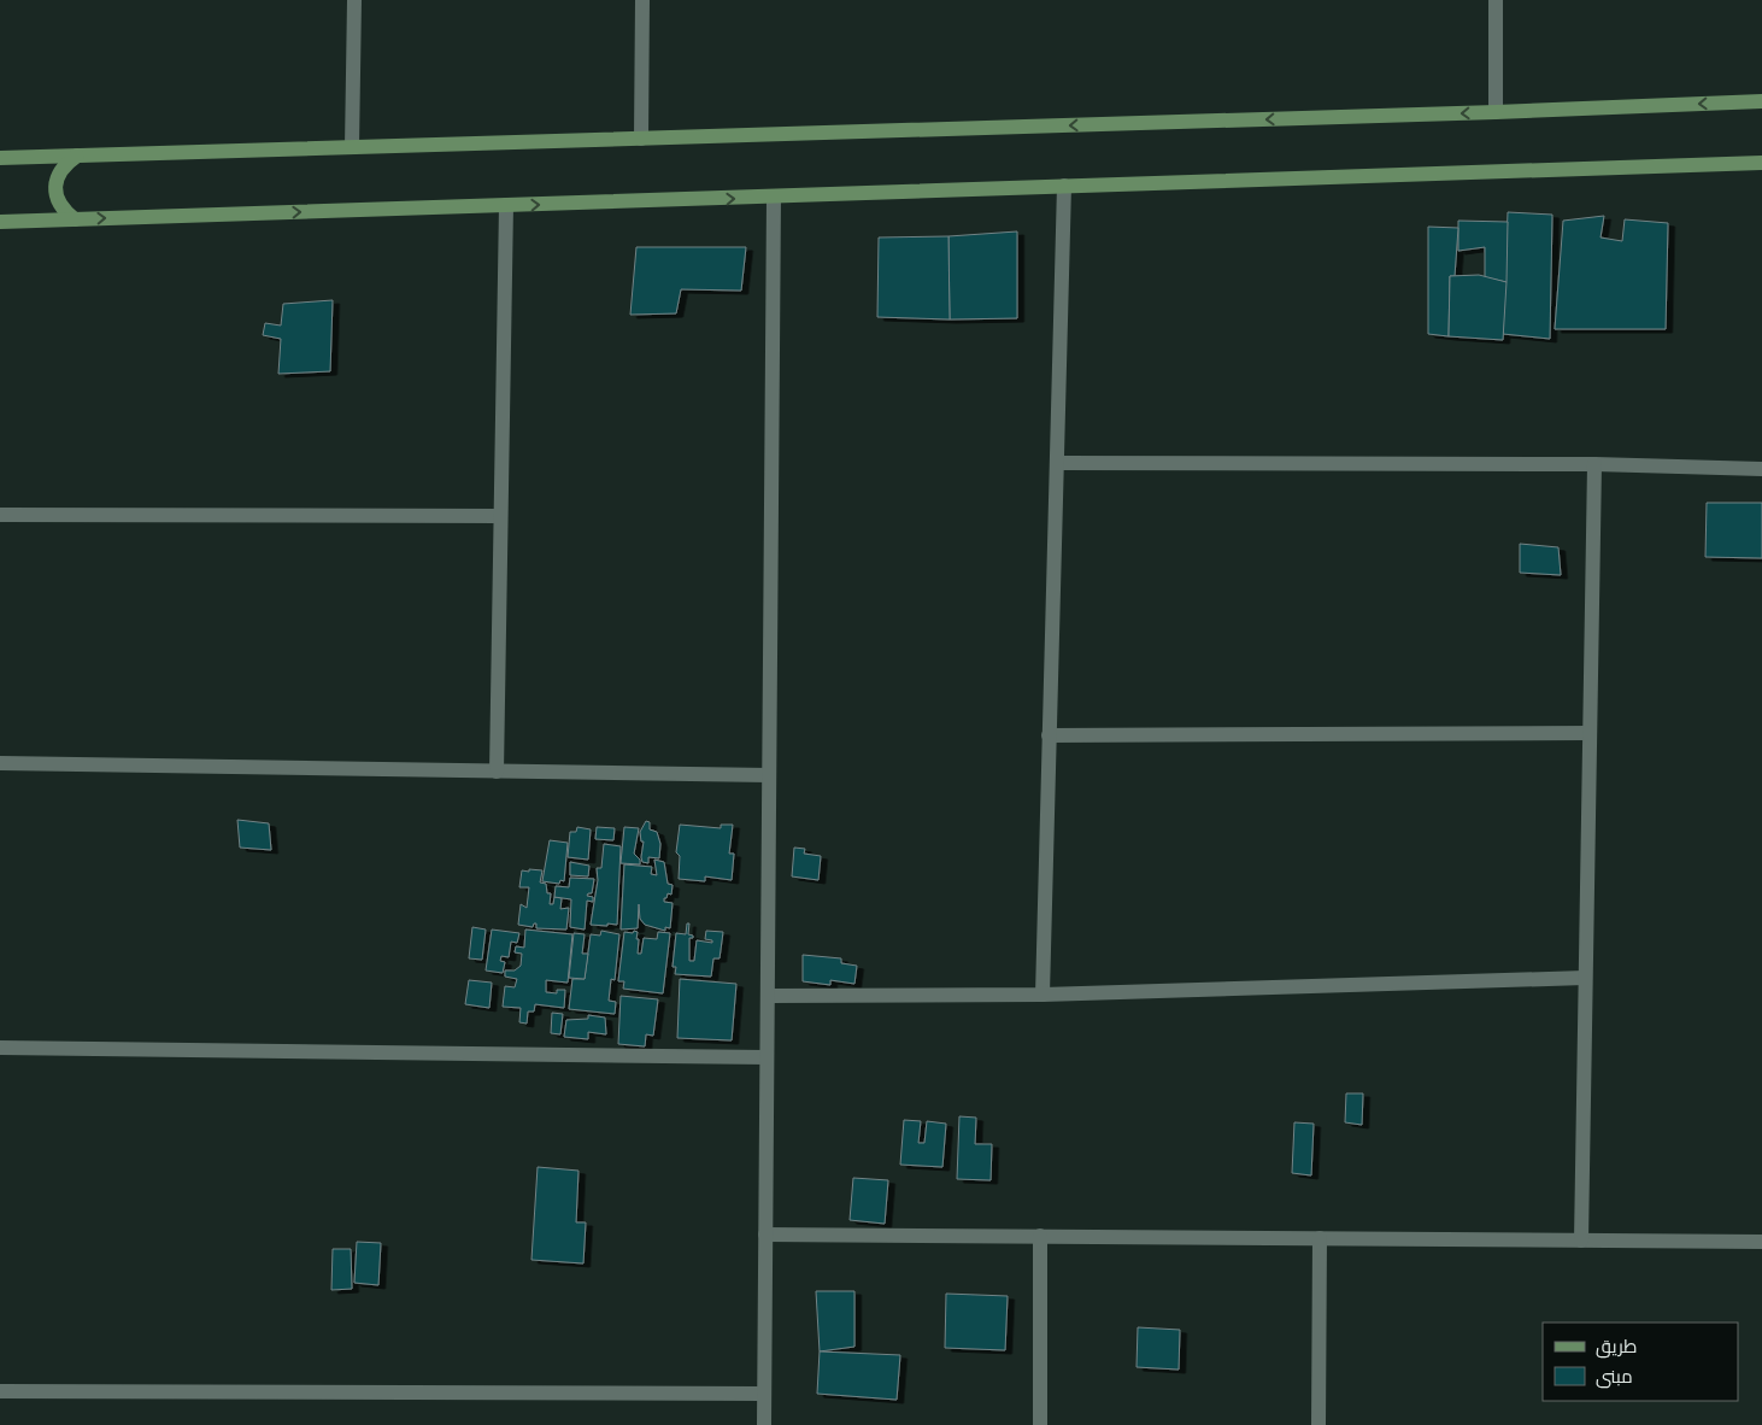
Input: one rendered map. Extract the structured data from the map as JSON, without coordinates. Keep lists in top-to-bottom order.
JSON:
{
  "legend": ["طريق", "مبنى"]
}
